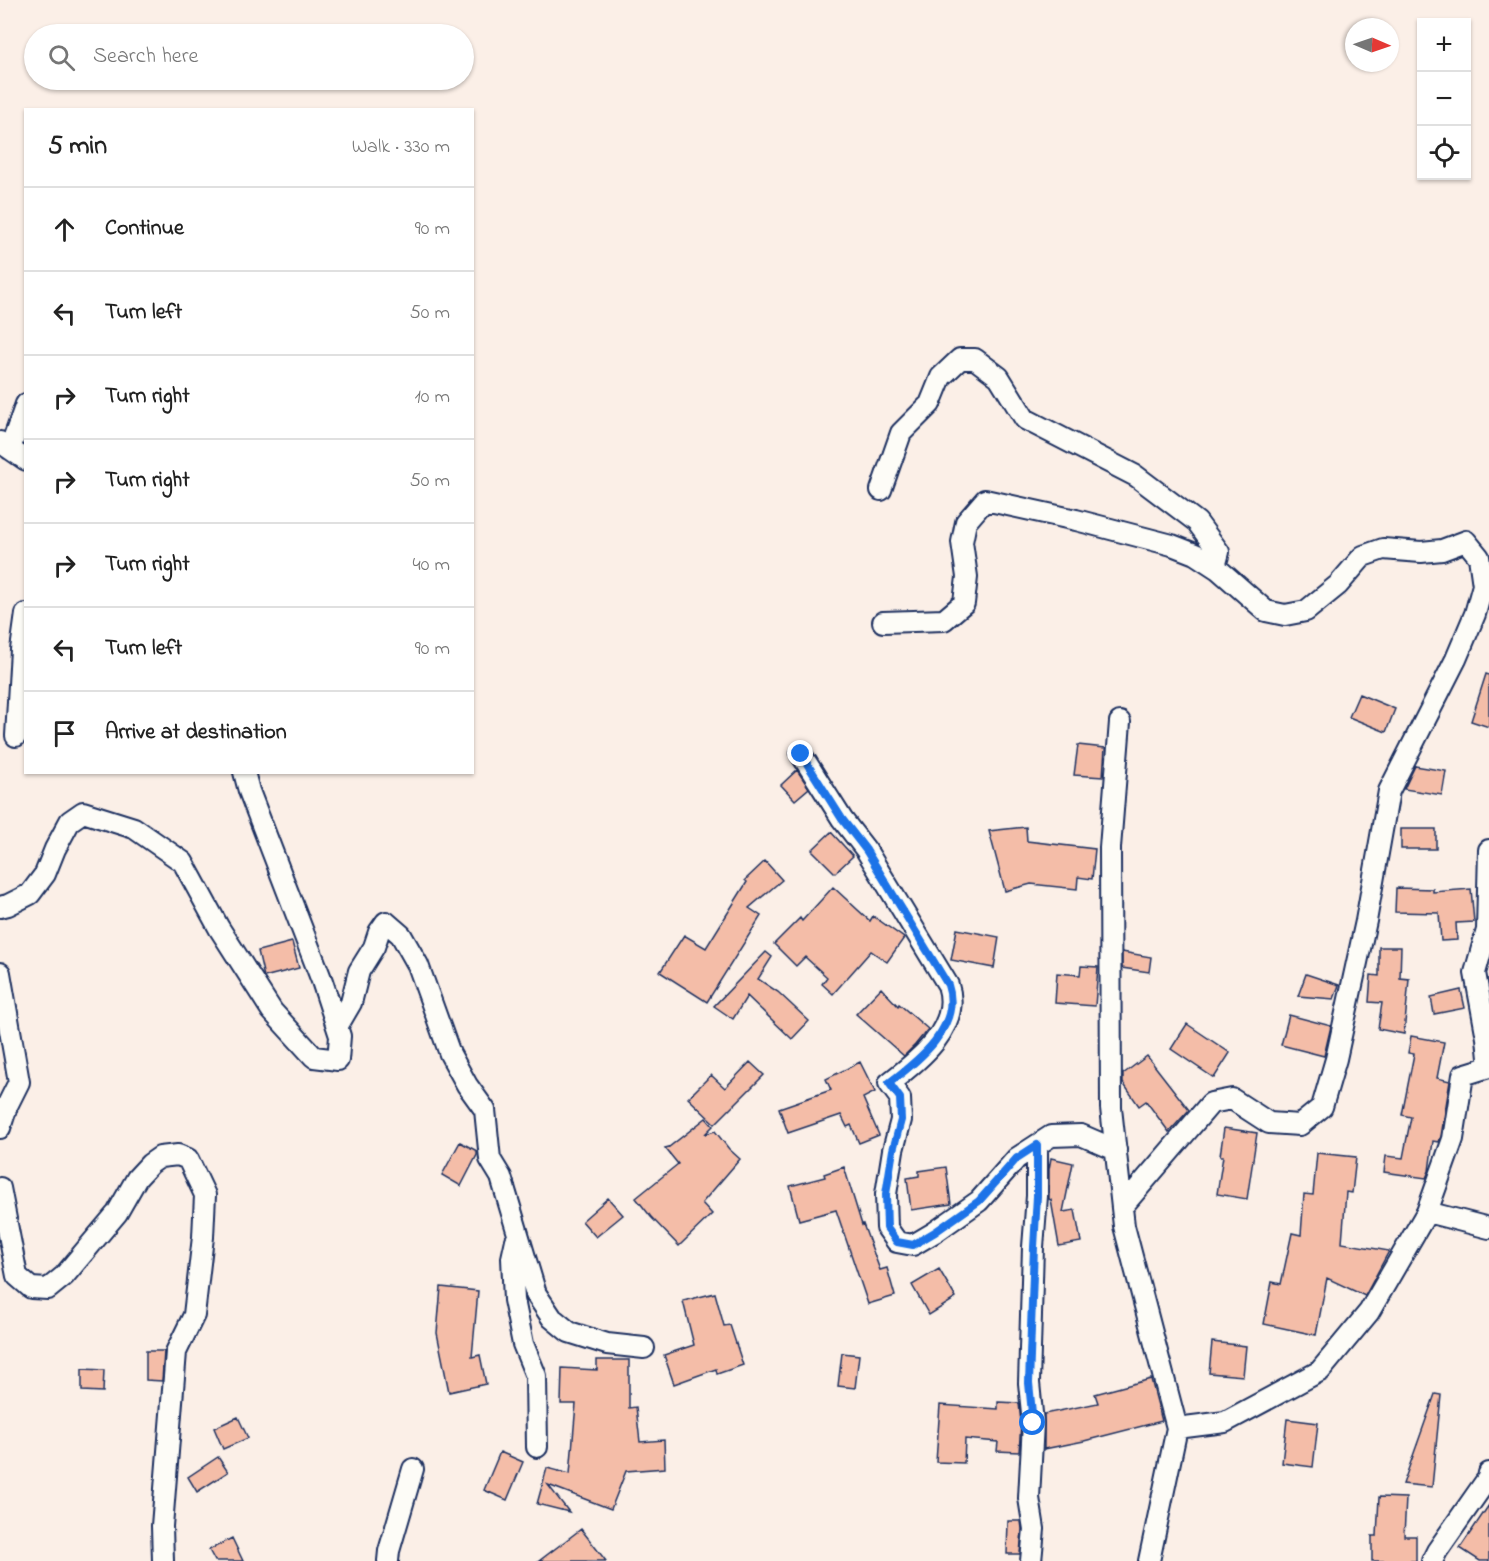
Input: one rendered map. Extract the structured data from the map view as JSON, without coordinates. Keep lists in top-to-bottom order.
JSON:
{
  "north": "right",
  "page": {
    "map_buttons": ["+", "−"],
    "search": "Search here",
    "heading": ["5 min", "Walk · 330 m"],
    "list": [
      ["Continue", "90 m"],
      ["Turn left", "50 m"],
      ["Turn right", "10 m"],
      ["Turn right", "50 m"],
      ["Turn right", "40 m"],
      ["Turn left", "90 m"],
      "Arrive at destination"
    ]
  }
}
